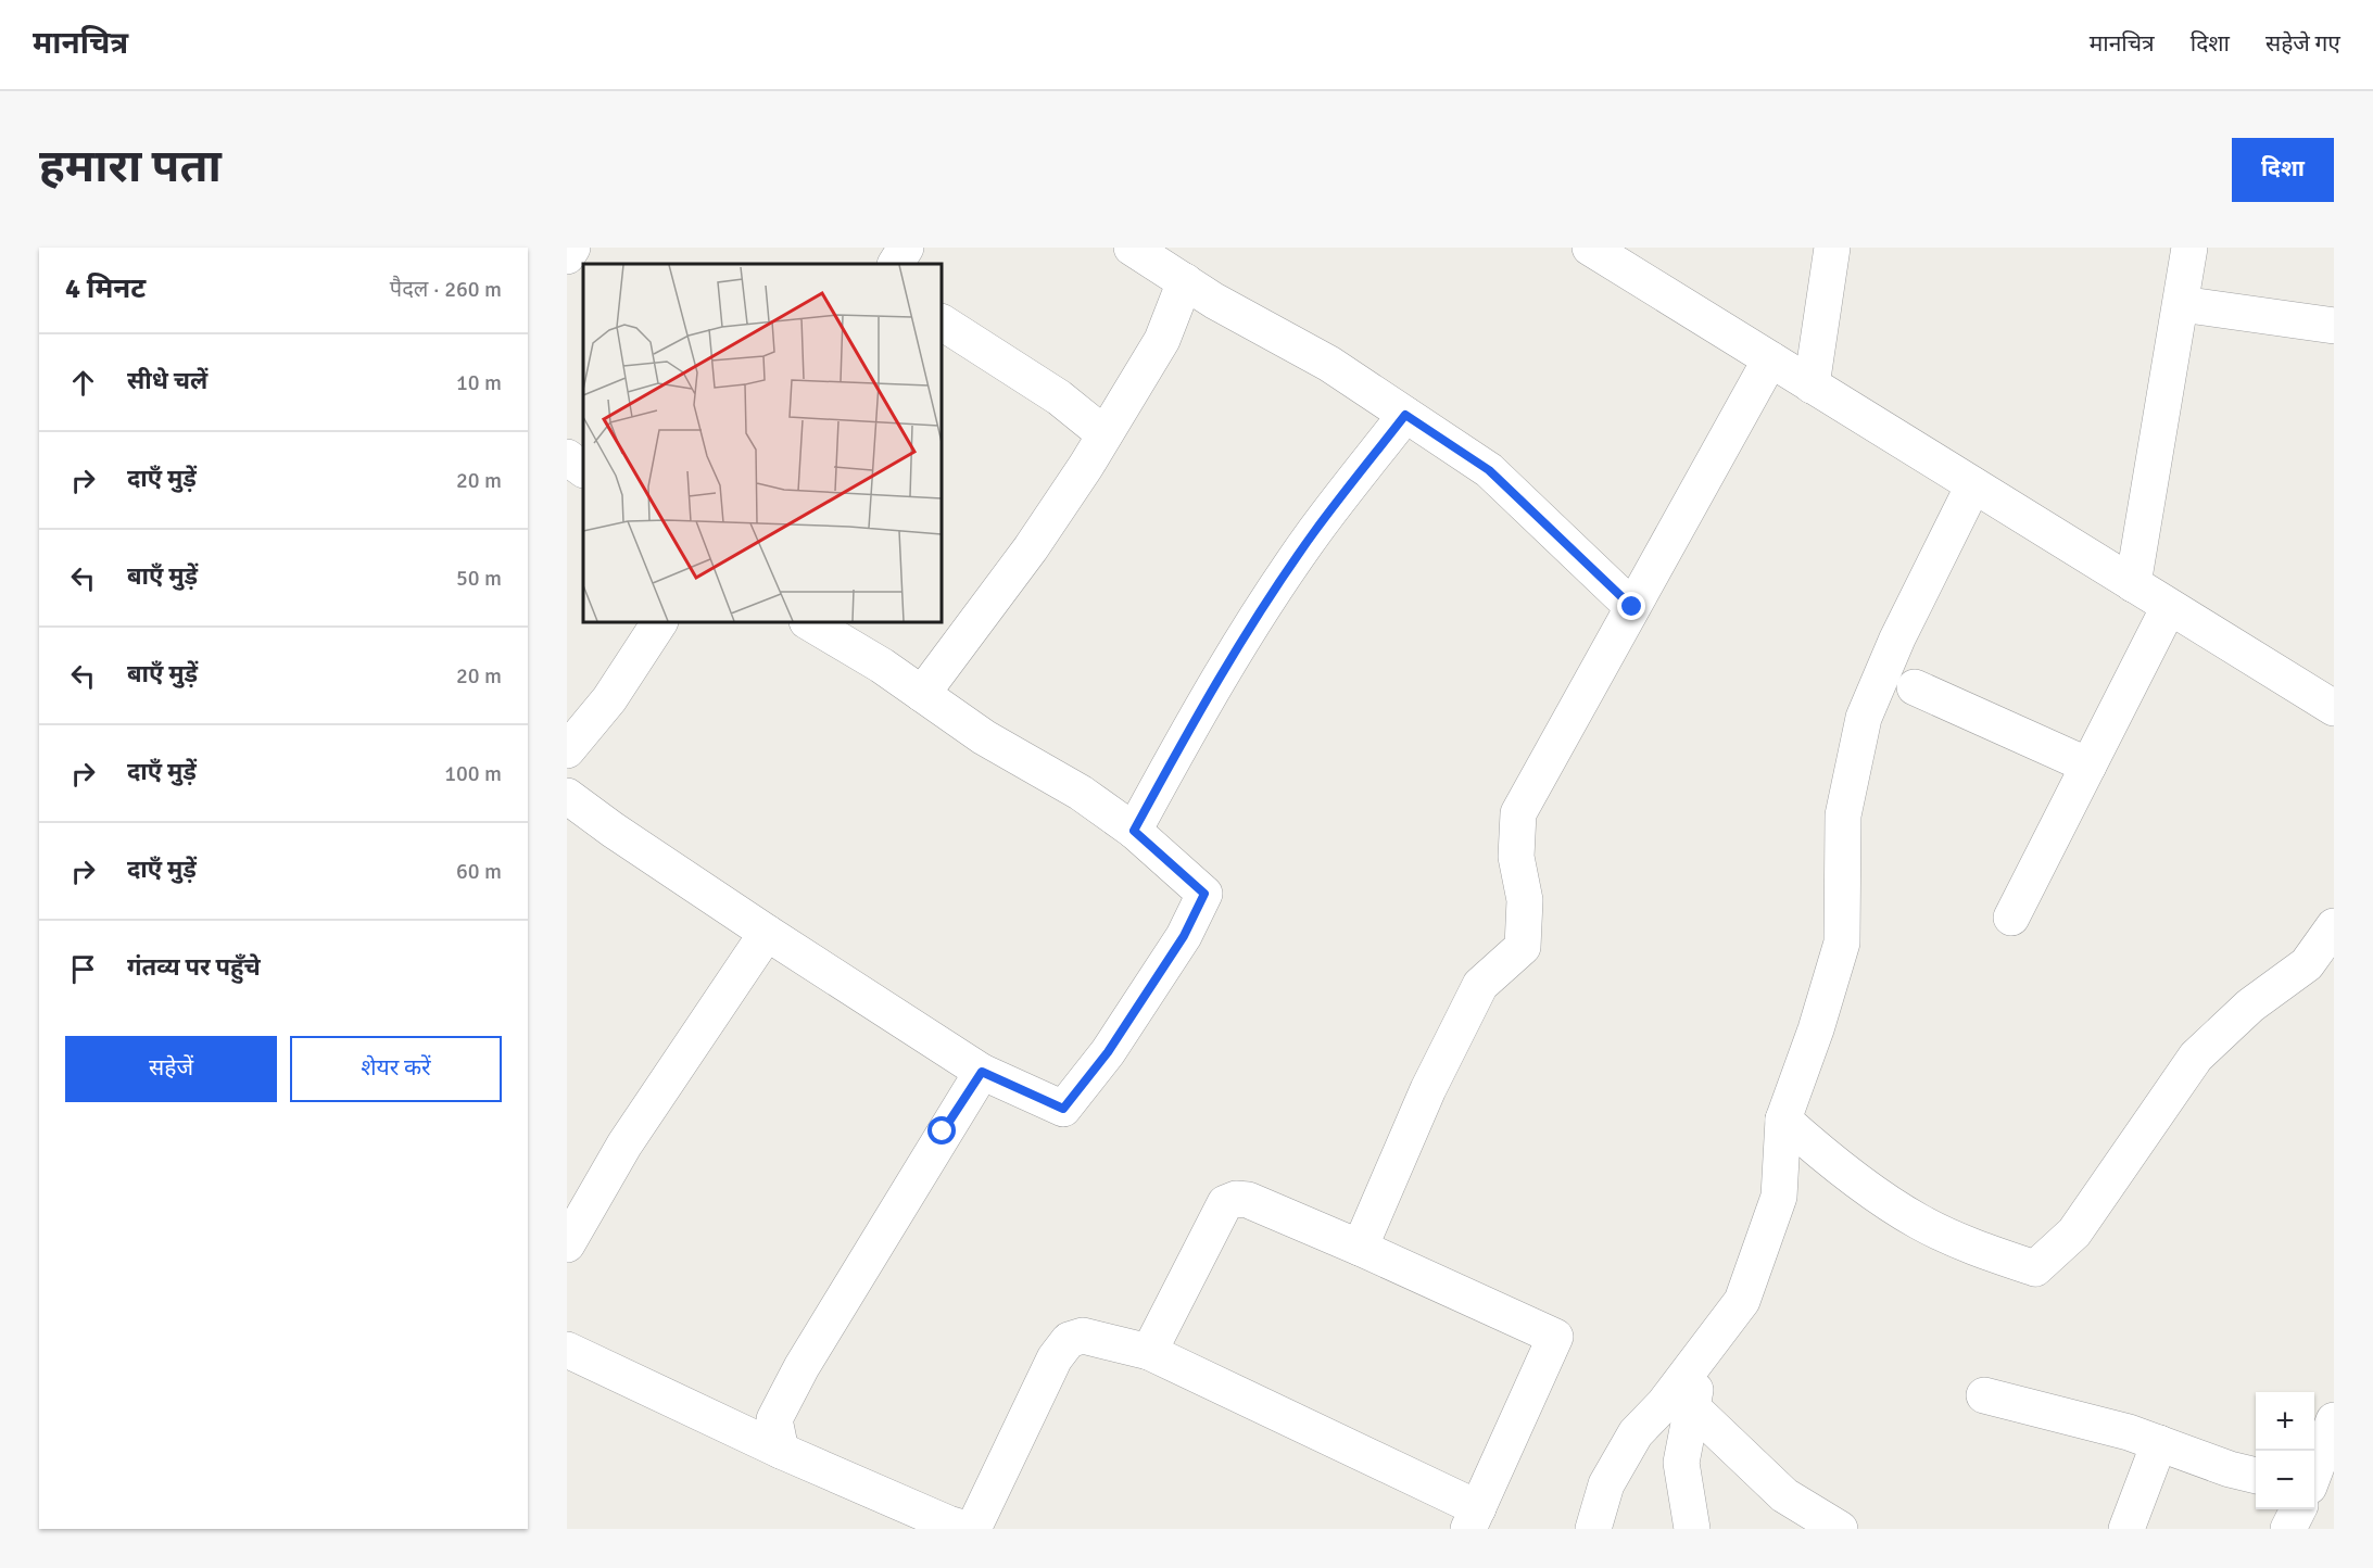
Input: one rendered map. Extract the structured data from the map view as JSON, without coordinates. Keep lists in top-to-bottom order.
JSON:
{
  "page": {
    "header": "मानचित्र",
    "nav": ["मानचित्र", "दिशा", "सहेजे गए"],
    "buttons": [
      "दिशा",
      ["सहेजें", "शेयर करें"]
    ],
    "title": "हमारा पता",
    "heading": ["4 मिनट", "पैदल · 260 m"],
    "list": [
      ["सीधे चलें", "10 m"],
      ["दाएँ मुड़ें", "20 m"],
      ["बाएँ मुड़ें", "50 m"],
      ["बाएँ मुड़ें", "20 m"],
      ["दाएँ मुड़ें", "100 m"],
      ["दाएँ मुड़ें", "60 m"],
      "गंतव्य पर पहुँचे"
    ],
    "map_buttons": ["+", "−"]
  }
}
